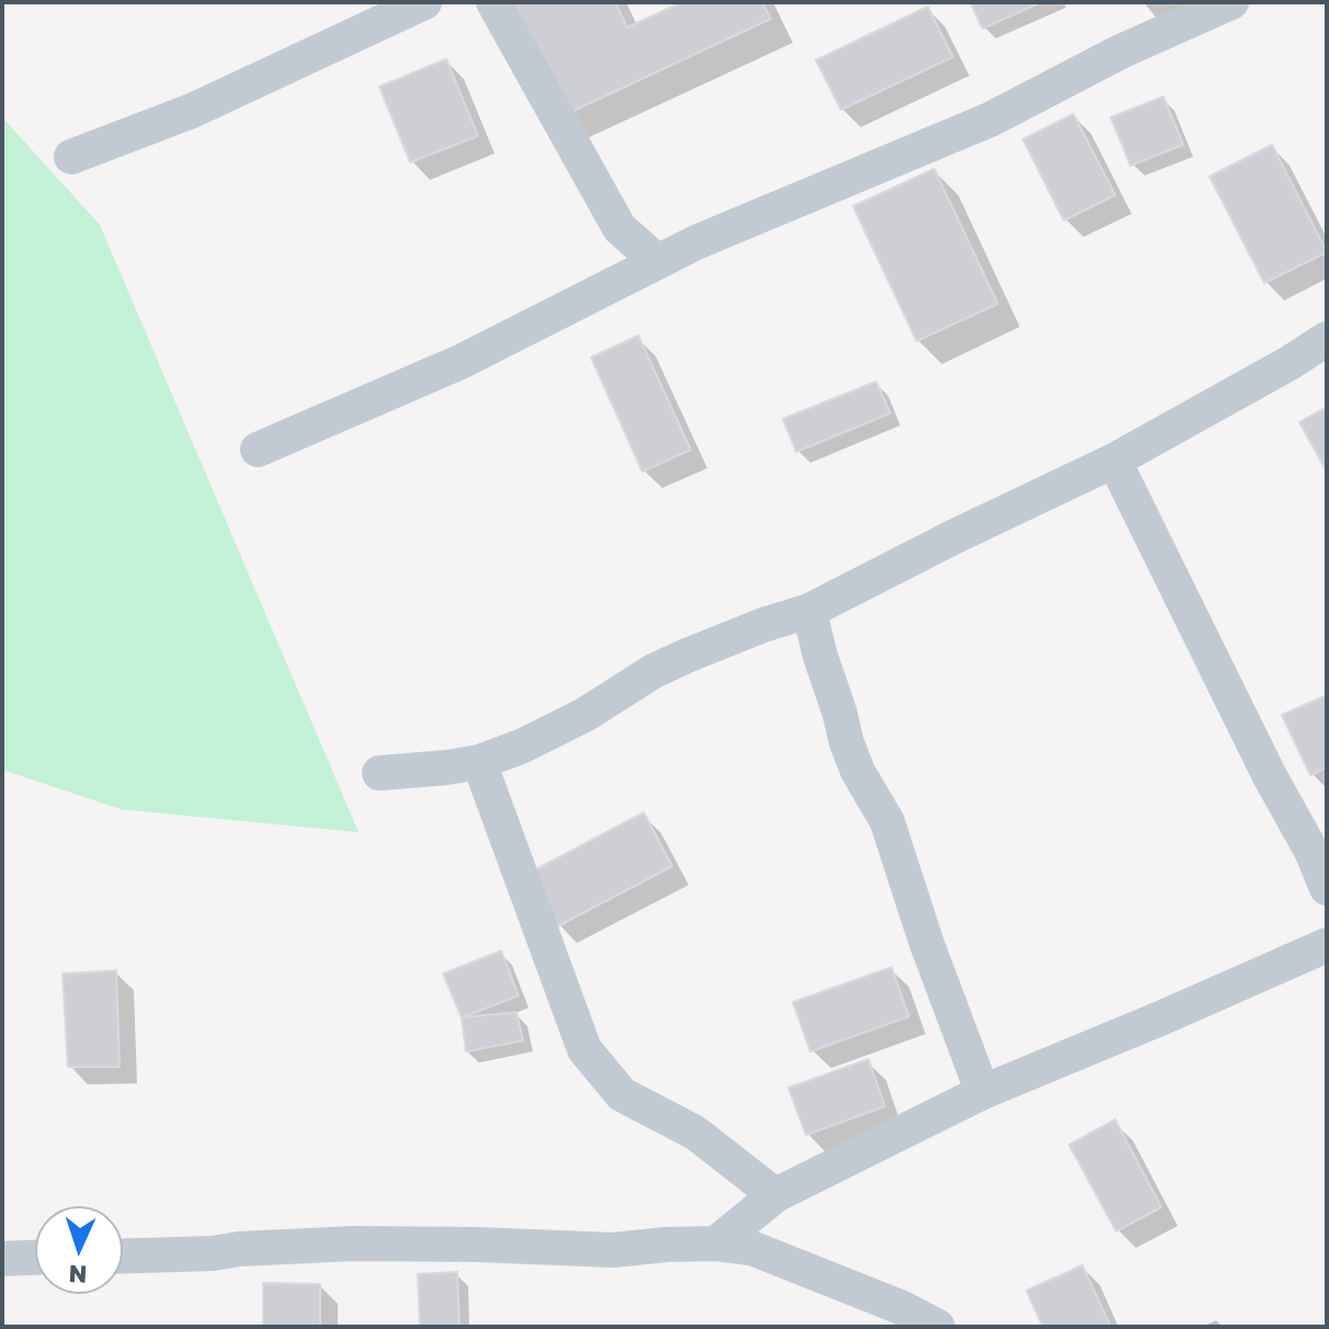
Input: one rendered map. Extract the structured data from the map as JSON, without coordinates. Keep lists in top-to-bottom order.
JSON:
{
  "north": "bottom"
}
